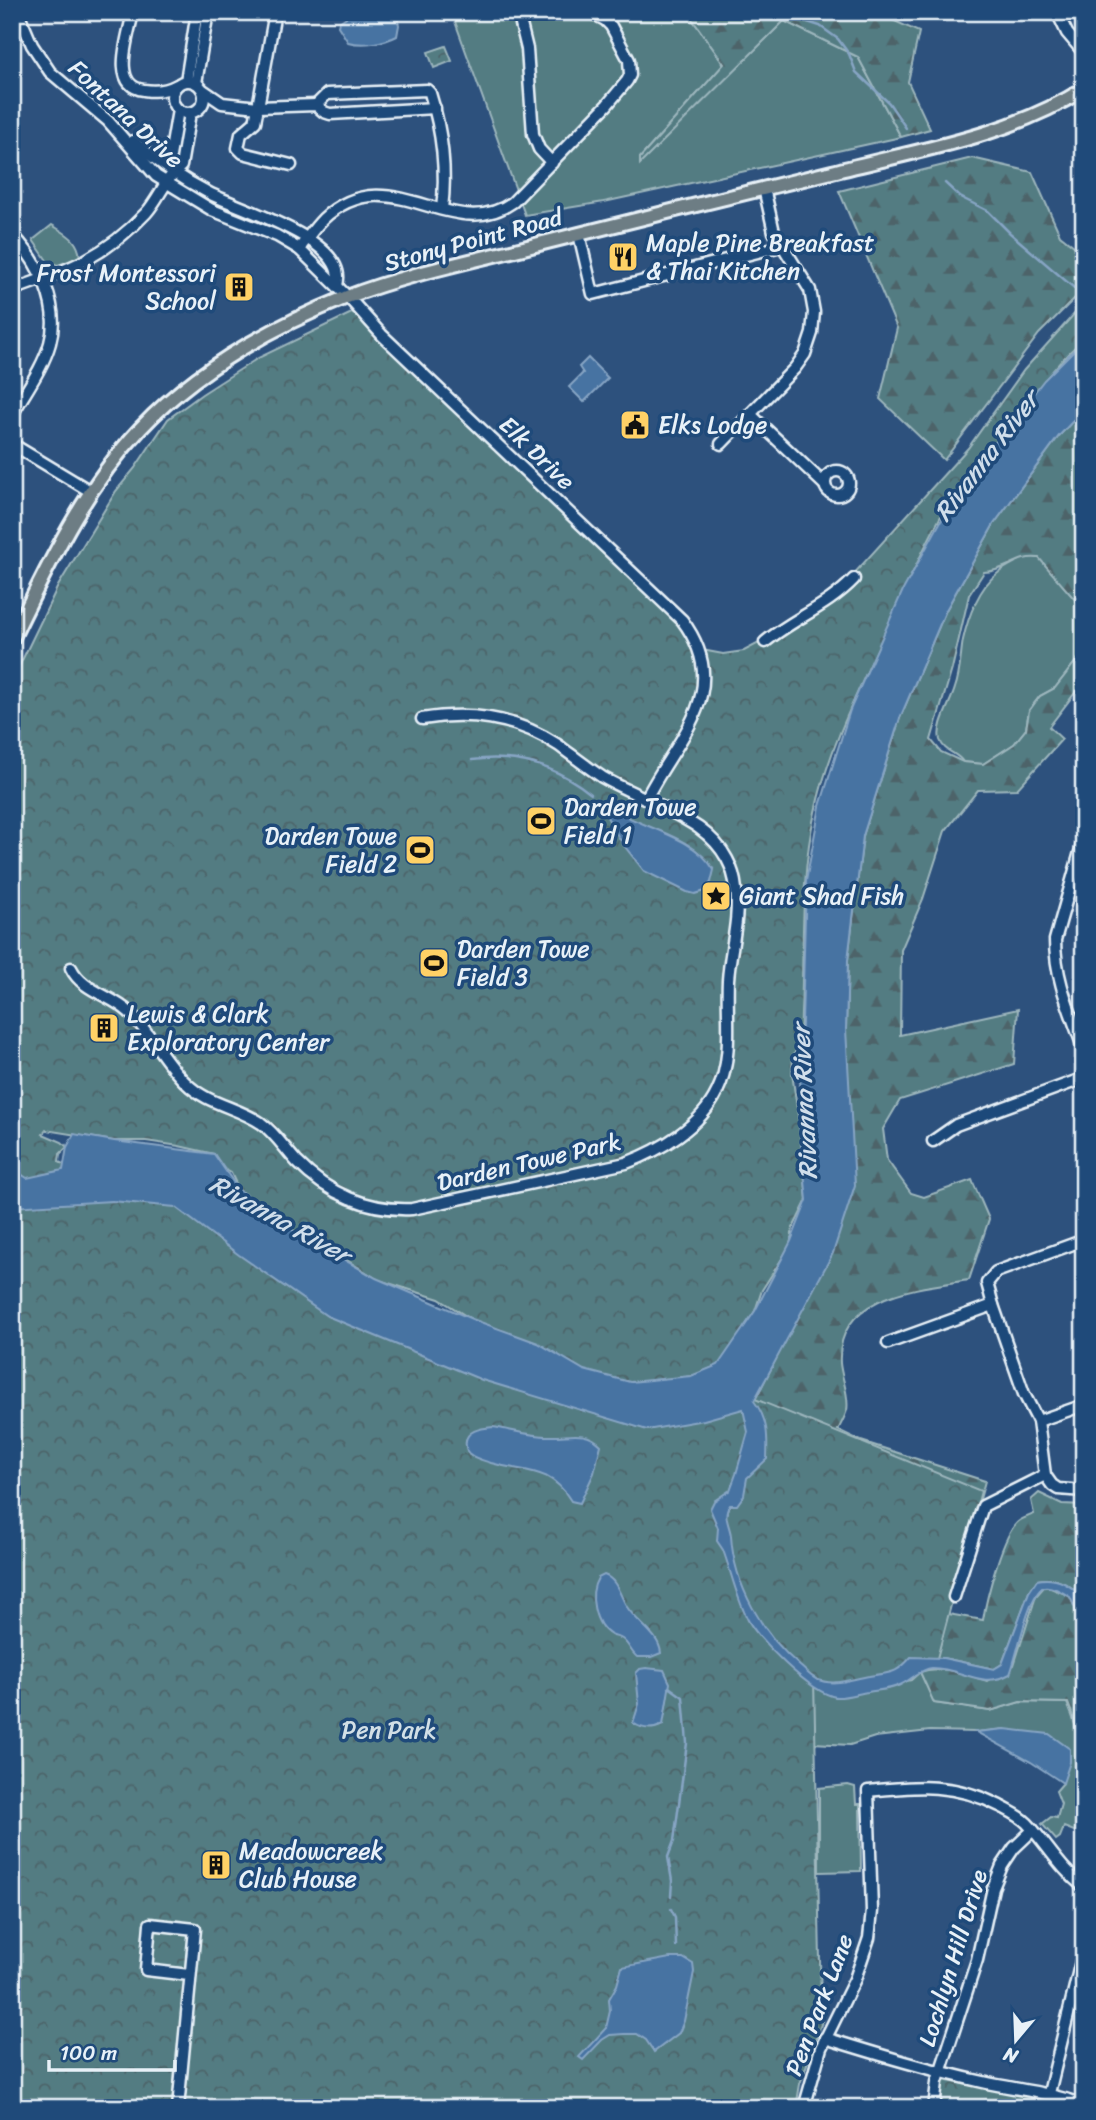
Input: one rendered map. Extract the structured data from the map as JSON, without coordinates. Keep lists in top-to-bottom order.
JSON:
{
  "streets": {
    "main road": ["Stony Point Road"],
    "street": [
      "Fontana Drive",
      "Elk Drive",
      "Darden Towe Park",
      "Lochlyn Hill Drive",
      "Pen Park Lane"
    ]
  },
  "crossings": [
    ["Fontana Drive", "Elk Drive"],
    ["Stony Point Road", "Elk Drive"],
    ["Elk Drive", "Darden Towe Park"],
    ["Lochlyn Hill Drive", "Pen Park Lane"]
  ],
  "water": ["Rivanna River"],
  "parks": ["Pen Park"],
  "places": {
    "restaurant": ["Maple Pine Breakfast & Thai Kitchen"],
    "building": ["Frost Montessori School", "Lewis & Clark Exploratory Center", "Meadowcreek Club House"],
    "public building": ["Elks Lodge"],
    "sports": ["Darden Towe Field 1", "Darden Towe Field 2", "Darden Towe Field 3"],
    "place": ["Giant Shad Fish"]
  },
  "scale_bar": "100 m",
  "north": "bottom"
}
